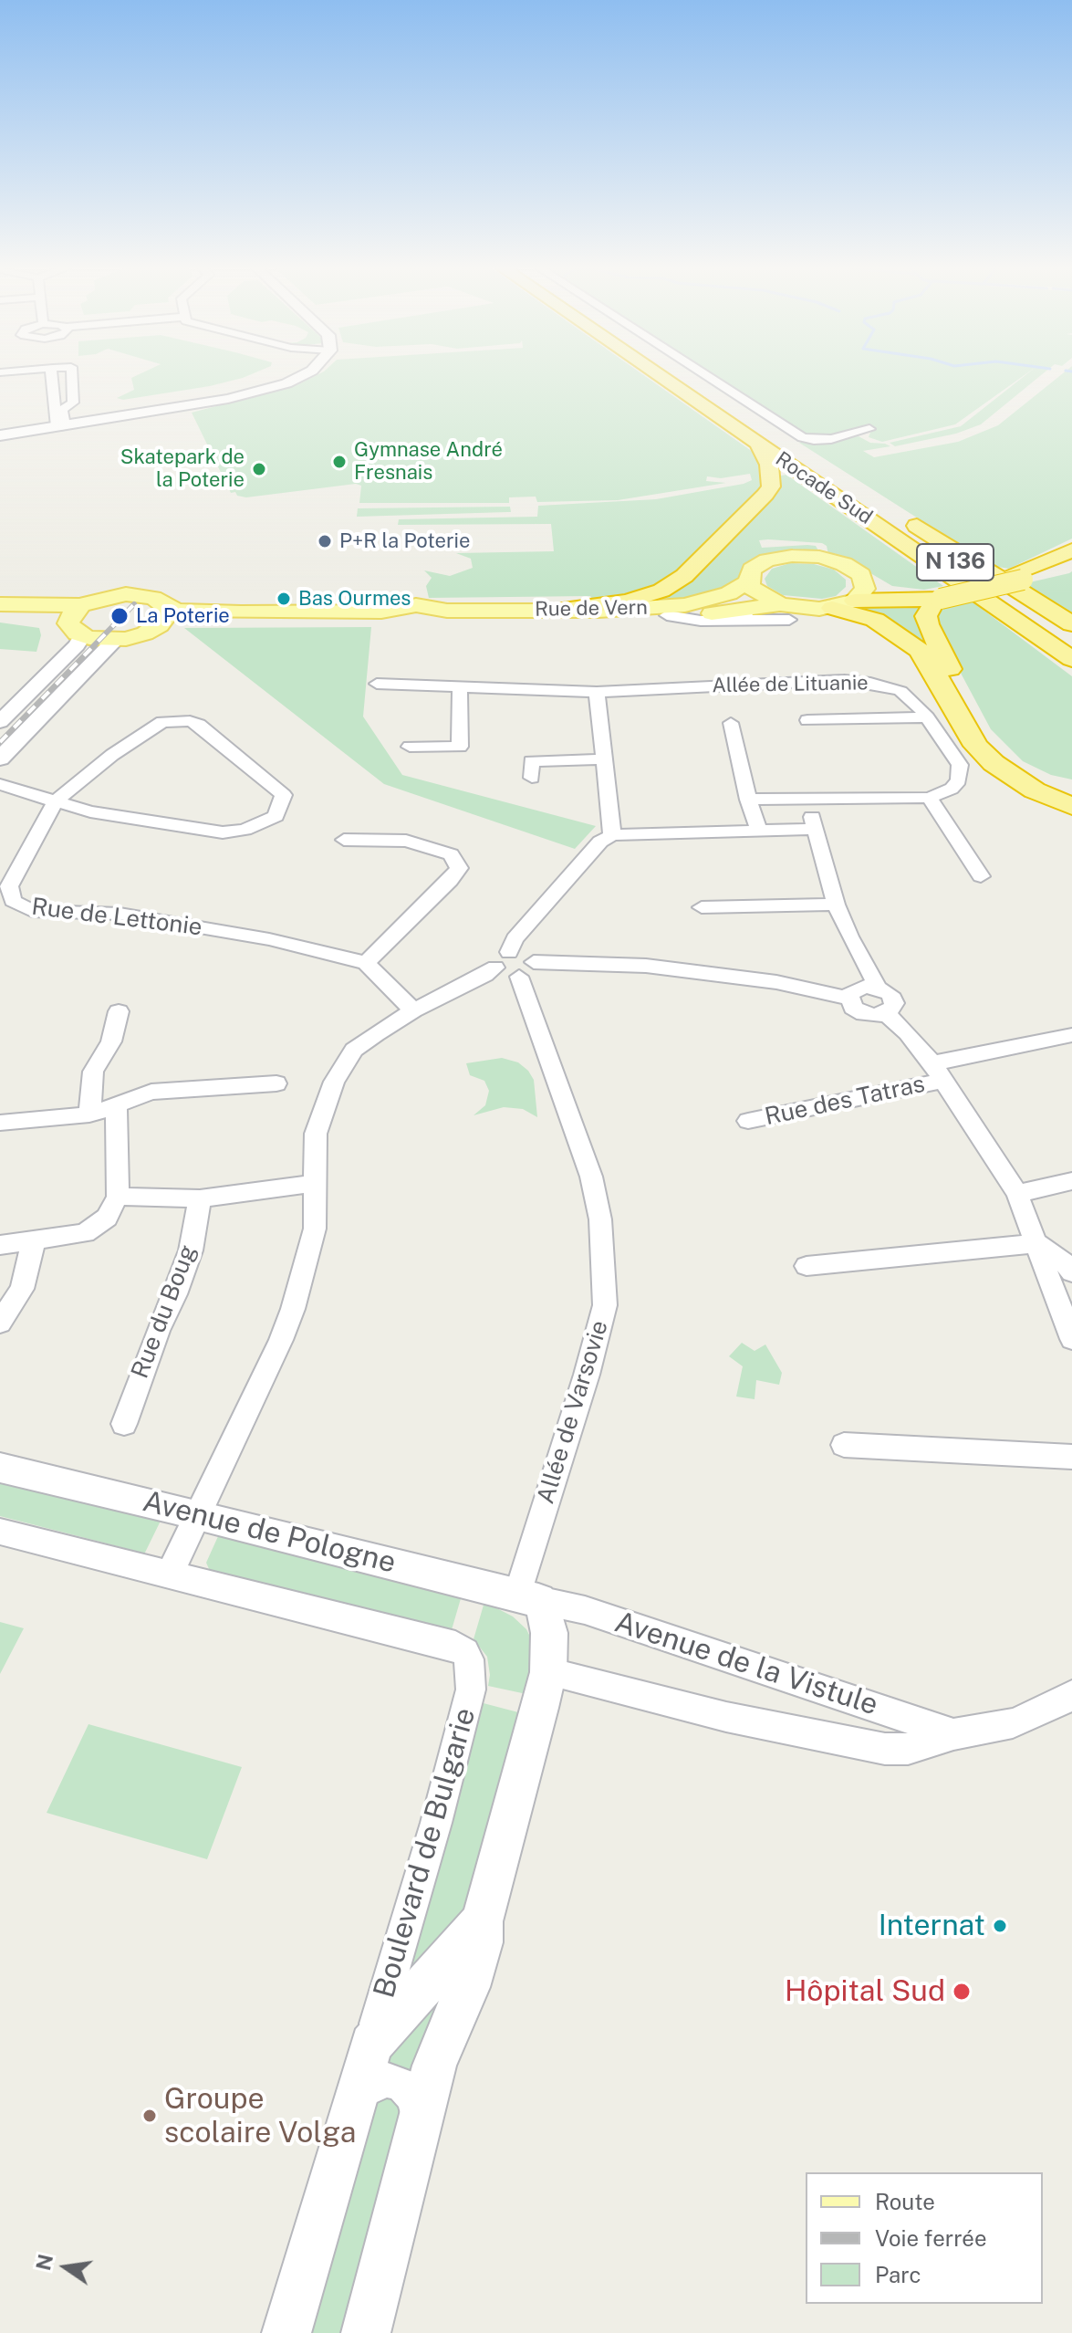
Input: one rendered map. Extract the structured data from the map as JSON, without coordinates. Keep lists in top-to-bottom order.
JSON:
{
  "streets": {
    "highway": ["Rocade Sud", "N 136"],
    "main road": ["Rue de Vern"],
    "street": [
      "Allée de Lituanie",
      "Rue de Lettonie",
      "Rue des Tatras",
      "Rue du Boug",
      "Allée de Varsovie",
      "Avenue de Pologne",
      "Avenue de la Vistule",
      "Boulevard de Bulgarie"
    ]
  },
  "crossings": [
    ["Allée de Varsovie", "Avenue de Pologne"],
    ["Allée de Varsovie", "Avenue de la Vistule"],
    ["Allée de Varsovie", "Boulevard de Bulgarie"],
    ["Avenue de Pologne", "Avenue de la Vistule"],
    ["Avenue de Pologne", "Boulevard de Bulgarie"],
    ["Avenue de la Vistule", "Boulevard de Bulgarie"]
  ],
  "places": [
    "Gymnase André Fresnais",
    "Skatepark de la Poterie",
    "P+R la Poterie",
    "Bas Ourmes",
    "La Poterie",
    "Internat",
    "Hôpital Sud",
    "Groupe scolaire Volga"
  ],
  "legend": ["Route", "Voie ferrée", "Parc"],
  "north": "left"
}
